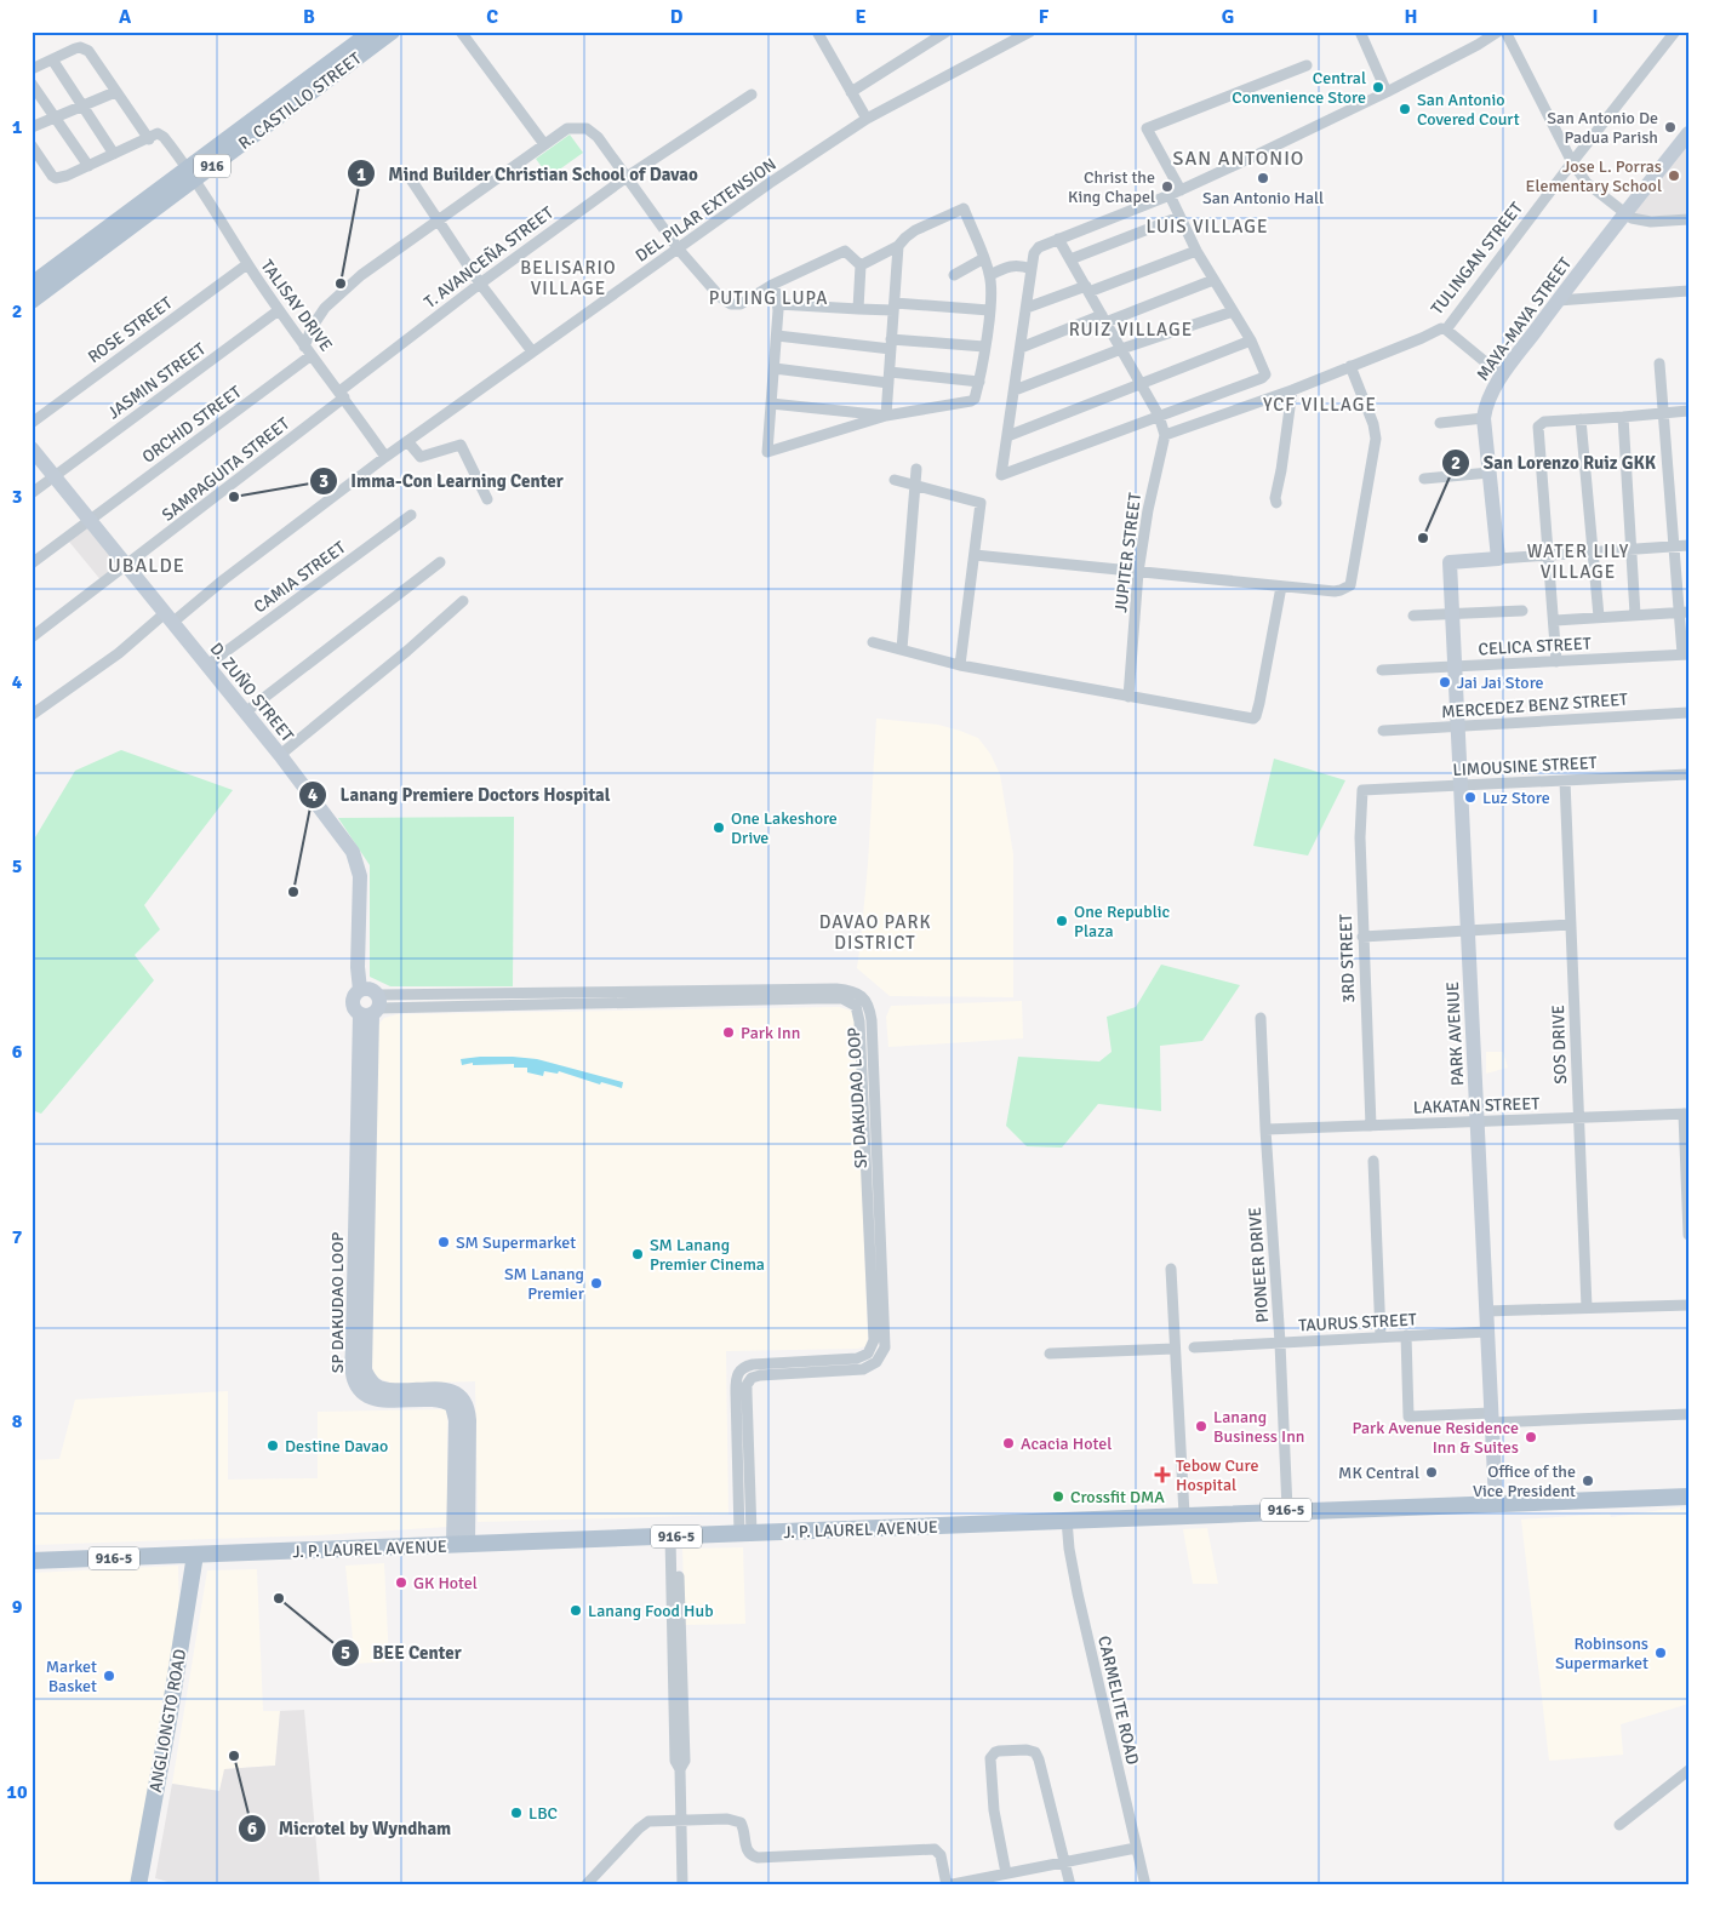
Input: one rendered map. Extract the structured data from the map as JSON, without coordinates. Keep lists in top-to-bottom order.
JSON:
{
  "streets": {
    "main road": [
      "R. CASTILLO STREET",
      "916",
      "916-5",
      "J. P. LAUREL AVENUE",
      "ANGLIONGTO ROAD"
    ],
    "street": [
      "DEL PILAR EXTENSION",
      "T. AVANCEÑA STREET",
      "TULINGAN STREET",
      "TALISAY DRIVE",
      "MAYA-MAYA STREET",
      "ROSE STREET",
      "JASMIN STREET",
      "ORCHID STREET",
      "SAMPAGUITA STREET",
      "JUPITER STREET",
      "CAMIA STREET",
      "CELICA STREET",
      "D. ZUÑO STREET",
      "MERCEDEZ BENZ STREET",
      "LIMOUSINE STREET",
      "3RD STREET",
      "PARK AVENUE",
      "SOS DRIVE",
      "SP DAKUDAO LOOP",
      "LAKATAN STREET",
      "PIONEER DRIVE",
      "TAURUS STREET",
      "CARMELITE ROAD"
    ]
  },
  "crossings": [
    ["R. CASTILLO STREET", "TALISAY DRIVE"],
    ["DEL PILAR EXTENSION", "TALISAY DRIVE"],
    ["DEL PILAR EXTENSION", "D. ZUÑO STREET"],
    ["T. AVANCEÑA STREET", "TALISAY DRIVE"],
    ["T. AVANCEÑA STREET", "SAMPAGUITA STREET"],
    ["TULINGAN STREET", "JUPITER STREET"],
    ["TALISAY DRIVE", "ROSE STREET"],
    ["TALISAY DRIVE", "JASMIN STREET"],
    ["TALISAY DRIVE", "ORCHID STREET"],
    ["TALISAY DRIVE", "SAMPAGUITA STREET"],
    ["MAYA-MAYA STREET", "PARK AVENUE"],
    ["JASMIN STREET", "D. ZUÑO STREET"],
    ["ORCHID STREET", "D. ZUÑO STREET"],
    ["SAMPAGUITA STREET", "D. ZUÑO STREET"],
    ["CAMIA STREET", "D. ZUÑO STREET"],
    ["CELICA STREET", "PARK AVENUE"],
    ["D. ZUÑO STREET", "SP DAKUDAO LOOP"],
    ["MERCEDEZ BENZ STREET", "PARK AVENUE"],
    ["LIMOUSINE STREET", "3RD STREET"],
    ["LIMOUSINE STREET", "PARK AVENUE"],
    ["LIMOUSINE STREET", "SOS DRIVE"],
    ["3RD STREET", "LAKATAN STREET"],
    ["PARK AVENUE", "LAKATAN STREET"],
    ["PARK AVENUE", "TAURUS STREET"],
    ["PARK AVENUE", "J. P. LAUREL AVENUE"],
    ["SOS DRIVE", "LAKATAN STREET"],
    ["SP DAKUDAO LOOP", "J. P. LAUREL AVENUE"],
    ["LAKATAN STREET", "PIONEER DRIVE"],
    ["PIONEER DRIVE", "TAURUS STREET"],
    ["PIONEER DRIVE", "J. P. LAUREL AVENUE"],
    ["J. P. LAUREL AVENUE", "CARMELITE ROAD"],
    ["J. P. LAUREL AVENUE", "ANGLIONGTO ROAD"]
  ],
  "districts": [
    "SAN ANTONIO",
    "LUIS VILLAGE",
    "BELISARIO VILLAGE",
    "PUTING LUPA",
    "RUIZ VILLAGE",
    "YCF VILLAGE",
    "WATER LILY VILLAGE",
    "UBALDE",
    "DAVAO PARK DISTRICT"
  ],
  "places": {
    "other": [
      "Central Convenience Store",
      "San Antonio Covered Court",
      "San Antonio De Padua Parish",
      "Jose L. Porras Elementary School",
      "San Antonio Hall",
      "Christ the King Chapel",
      "Mind Builder Christian School of Davao",
      "Imma-Con Learning Center",
      "San Lorenzo Ruiz GKK",
      "Jai Jai Store",
      "Luz Store",
      "One Lakeshore Drive",
      "Lanang Premiere Doctors Hospital",
      "One Republic Plaza",
      "Park Inn",
      "SM Supermarket",
      "SM Lanang Premier Cinema",
      "SM Lanang Premier",
      "Lanang Business Inn",
      "Park Avenue Residence Inn & Suites",
      "Acacia Hotel",
      "Destine Davao",
      "MK Central",
      "Office of the Vice President",
      "Crossfit DMA",
      "GK Hotel",
      "BEE Center",
      "Lanang Food Hub",
      "Robinsons Supermarket",
      "Market Basket",
      "Microtel by Wyndham",
      "LBC"
    ],
    "health": ["Tebow Cure Hospital"]
  },
  "grid": {
    "columns": [
      "A",
      "B",
      "C",
      "D",
      "E",
      "F",
      "G",
      "H",
      "I"
    ],
    "rows": [
      "1",
      "2",
      "3",
      "4",
      "5",
      "6",
      "7",
      "8",
      "9",
      "10"
    ]
  }
}
